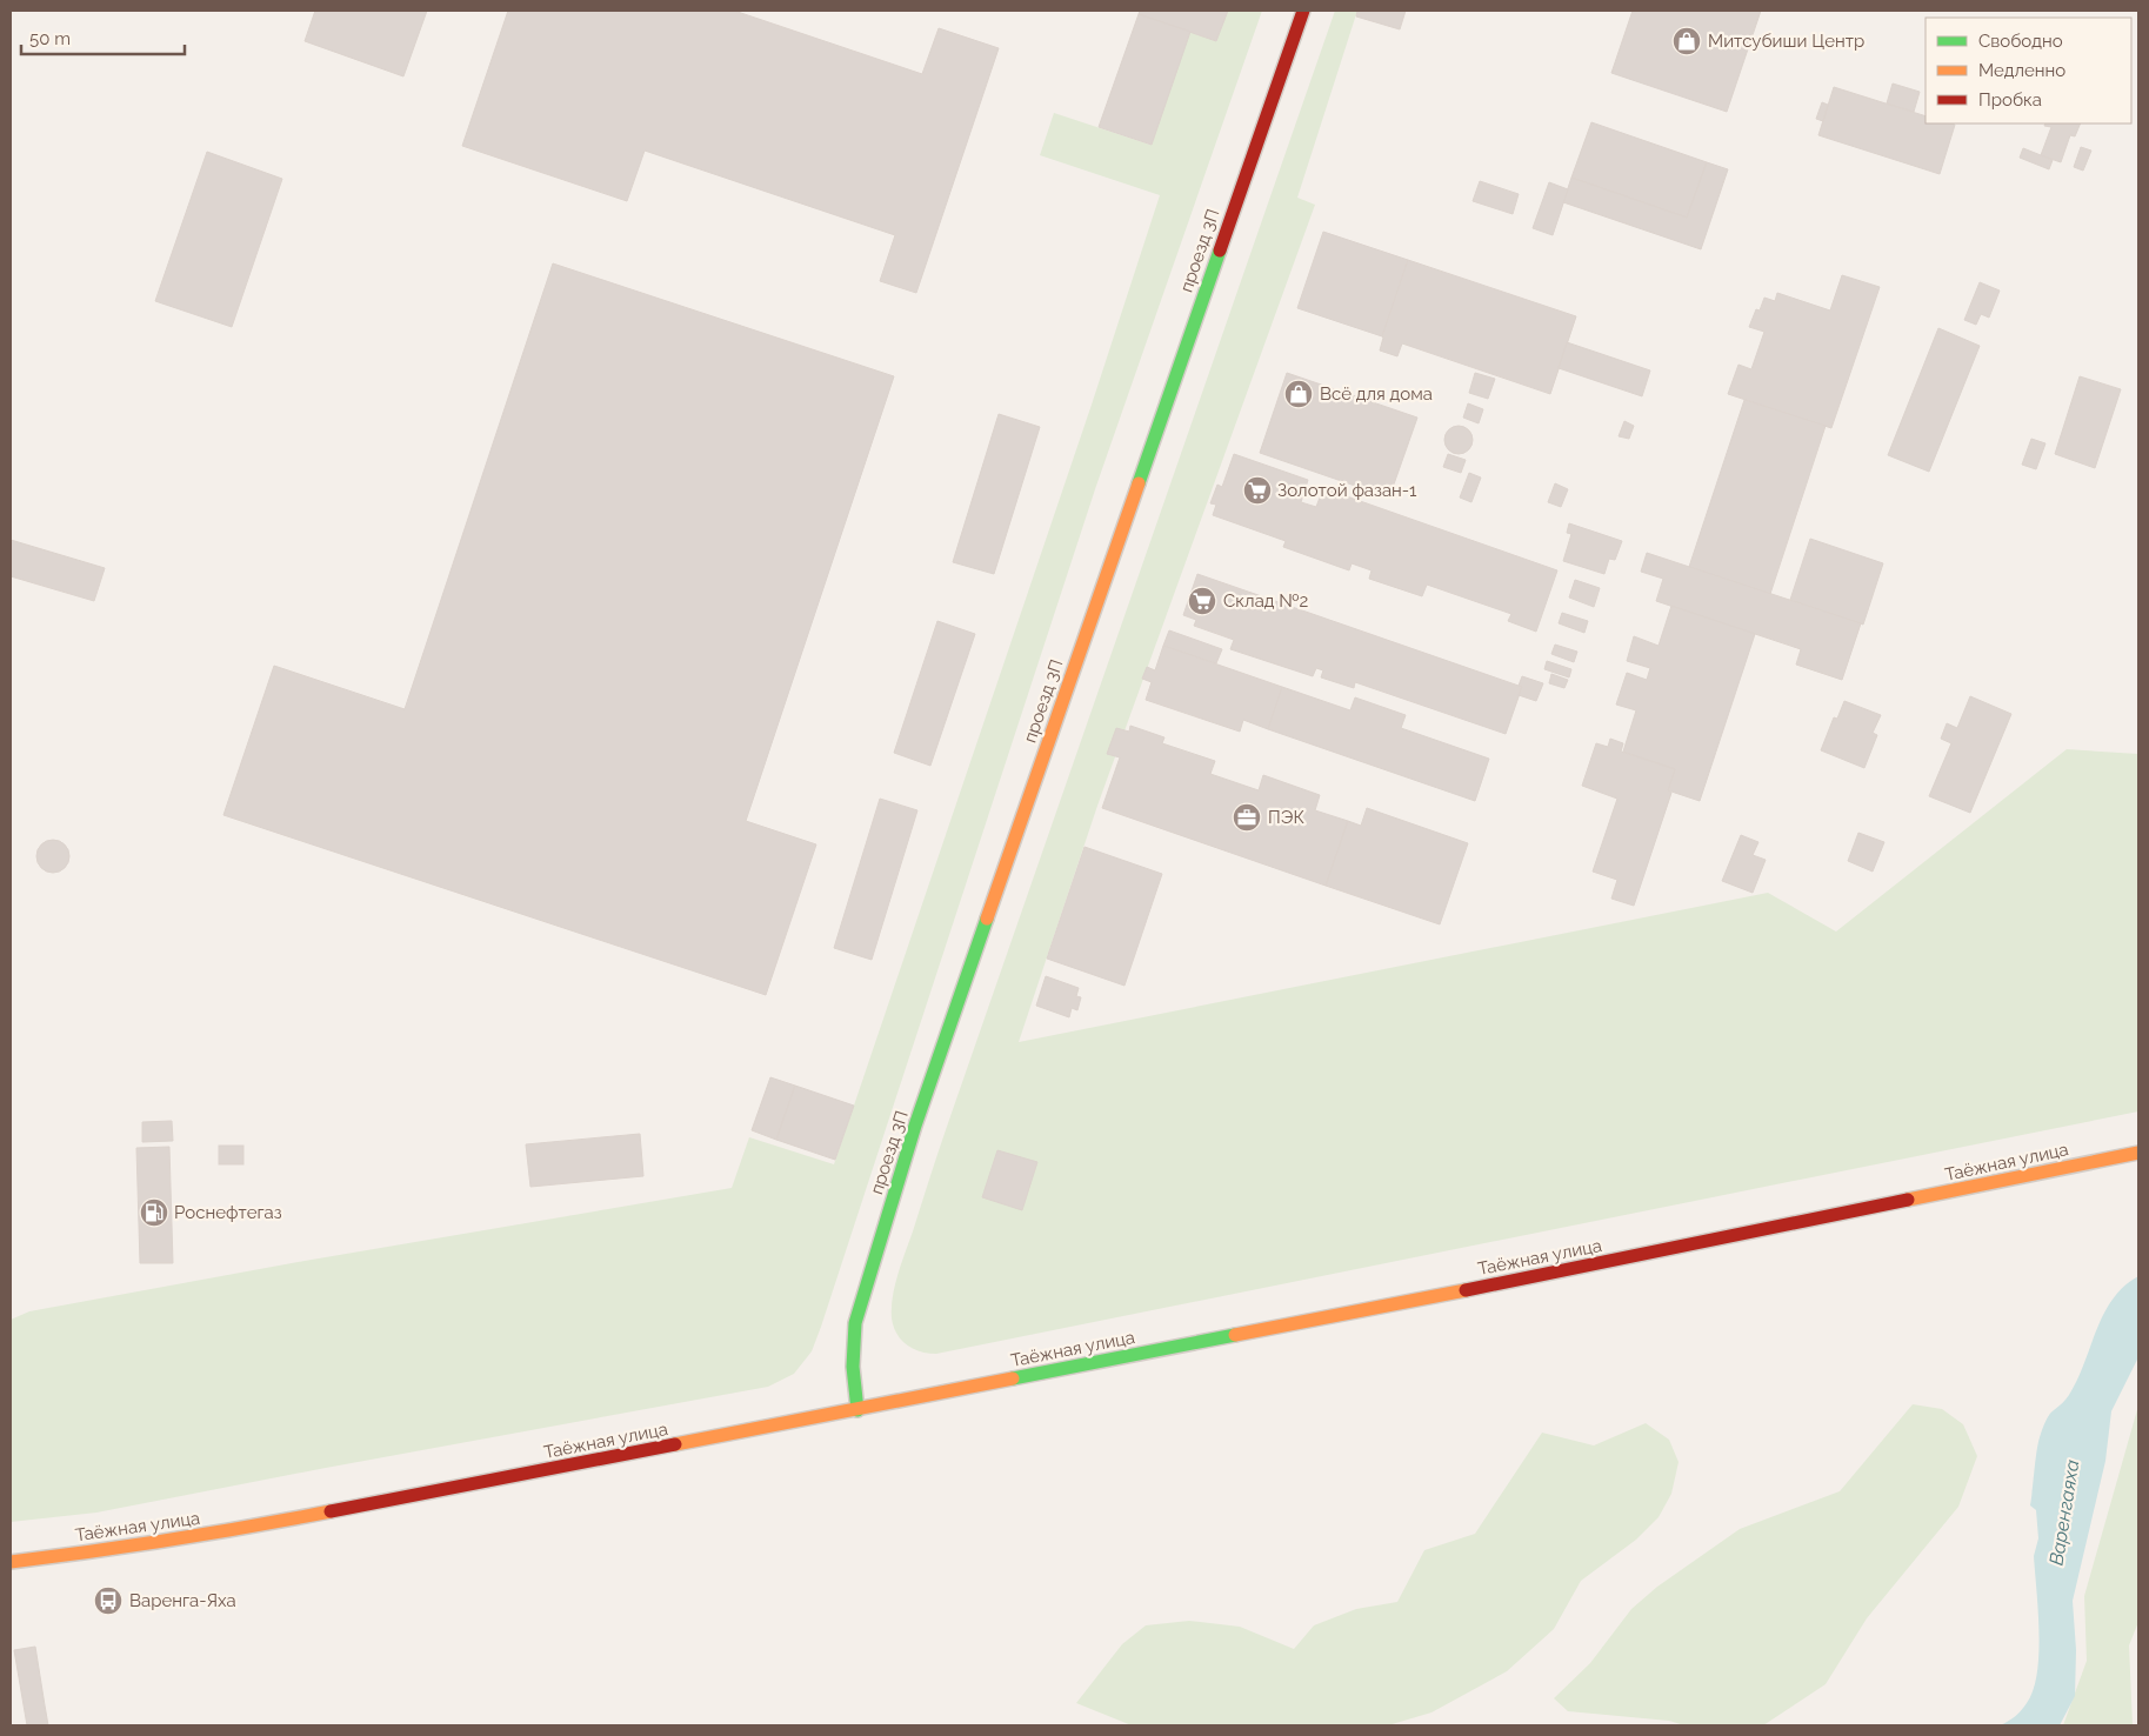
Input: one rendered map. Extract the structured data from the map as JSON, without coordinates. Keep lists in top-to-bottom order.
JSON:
{
  "streets": {
    "main road": ["проезд 3П", "Таёжная улица"]
  },
  "crossings": [
    ["проезд 3П", "Таёжная улица"]
  ],
  "water": ["Варенгаяха"],
  "places": {
    "shop": ["Митсубиши Центр", "Всё для дома"],
    "supermarket": ["Золотой фазан-1", "Склад №2"],
    "office": ["ПЭК"],
    "fuel station": ["Роснефтегаз"],
    "bus stop": ["Варенга-Яха"]
  },
  "legend": ["Свободно", "Медленно", "Пробка"],
  "scale_bar": "50 m"
}
